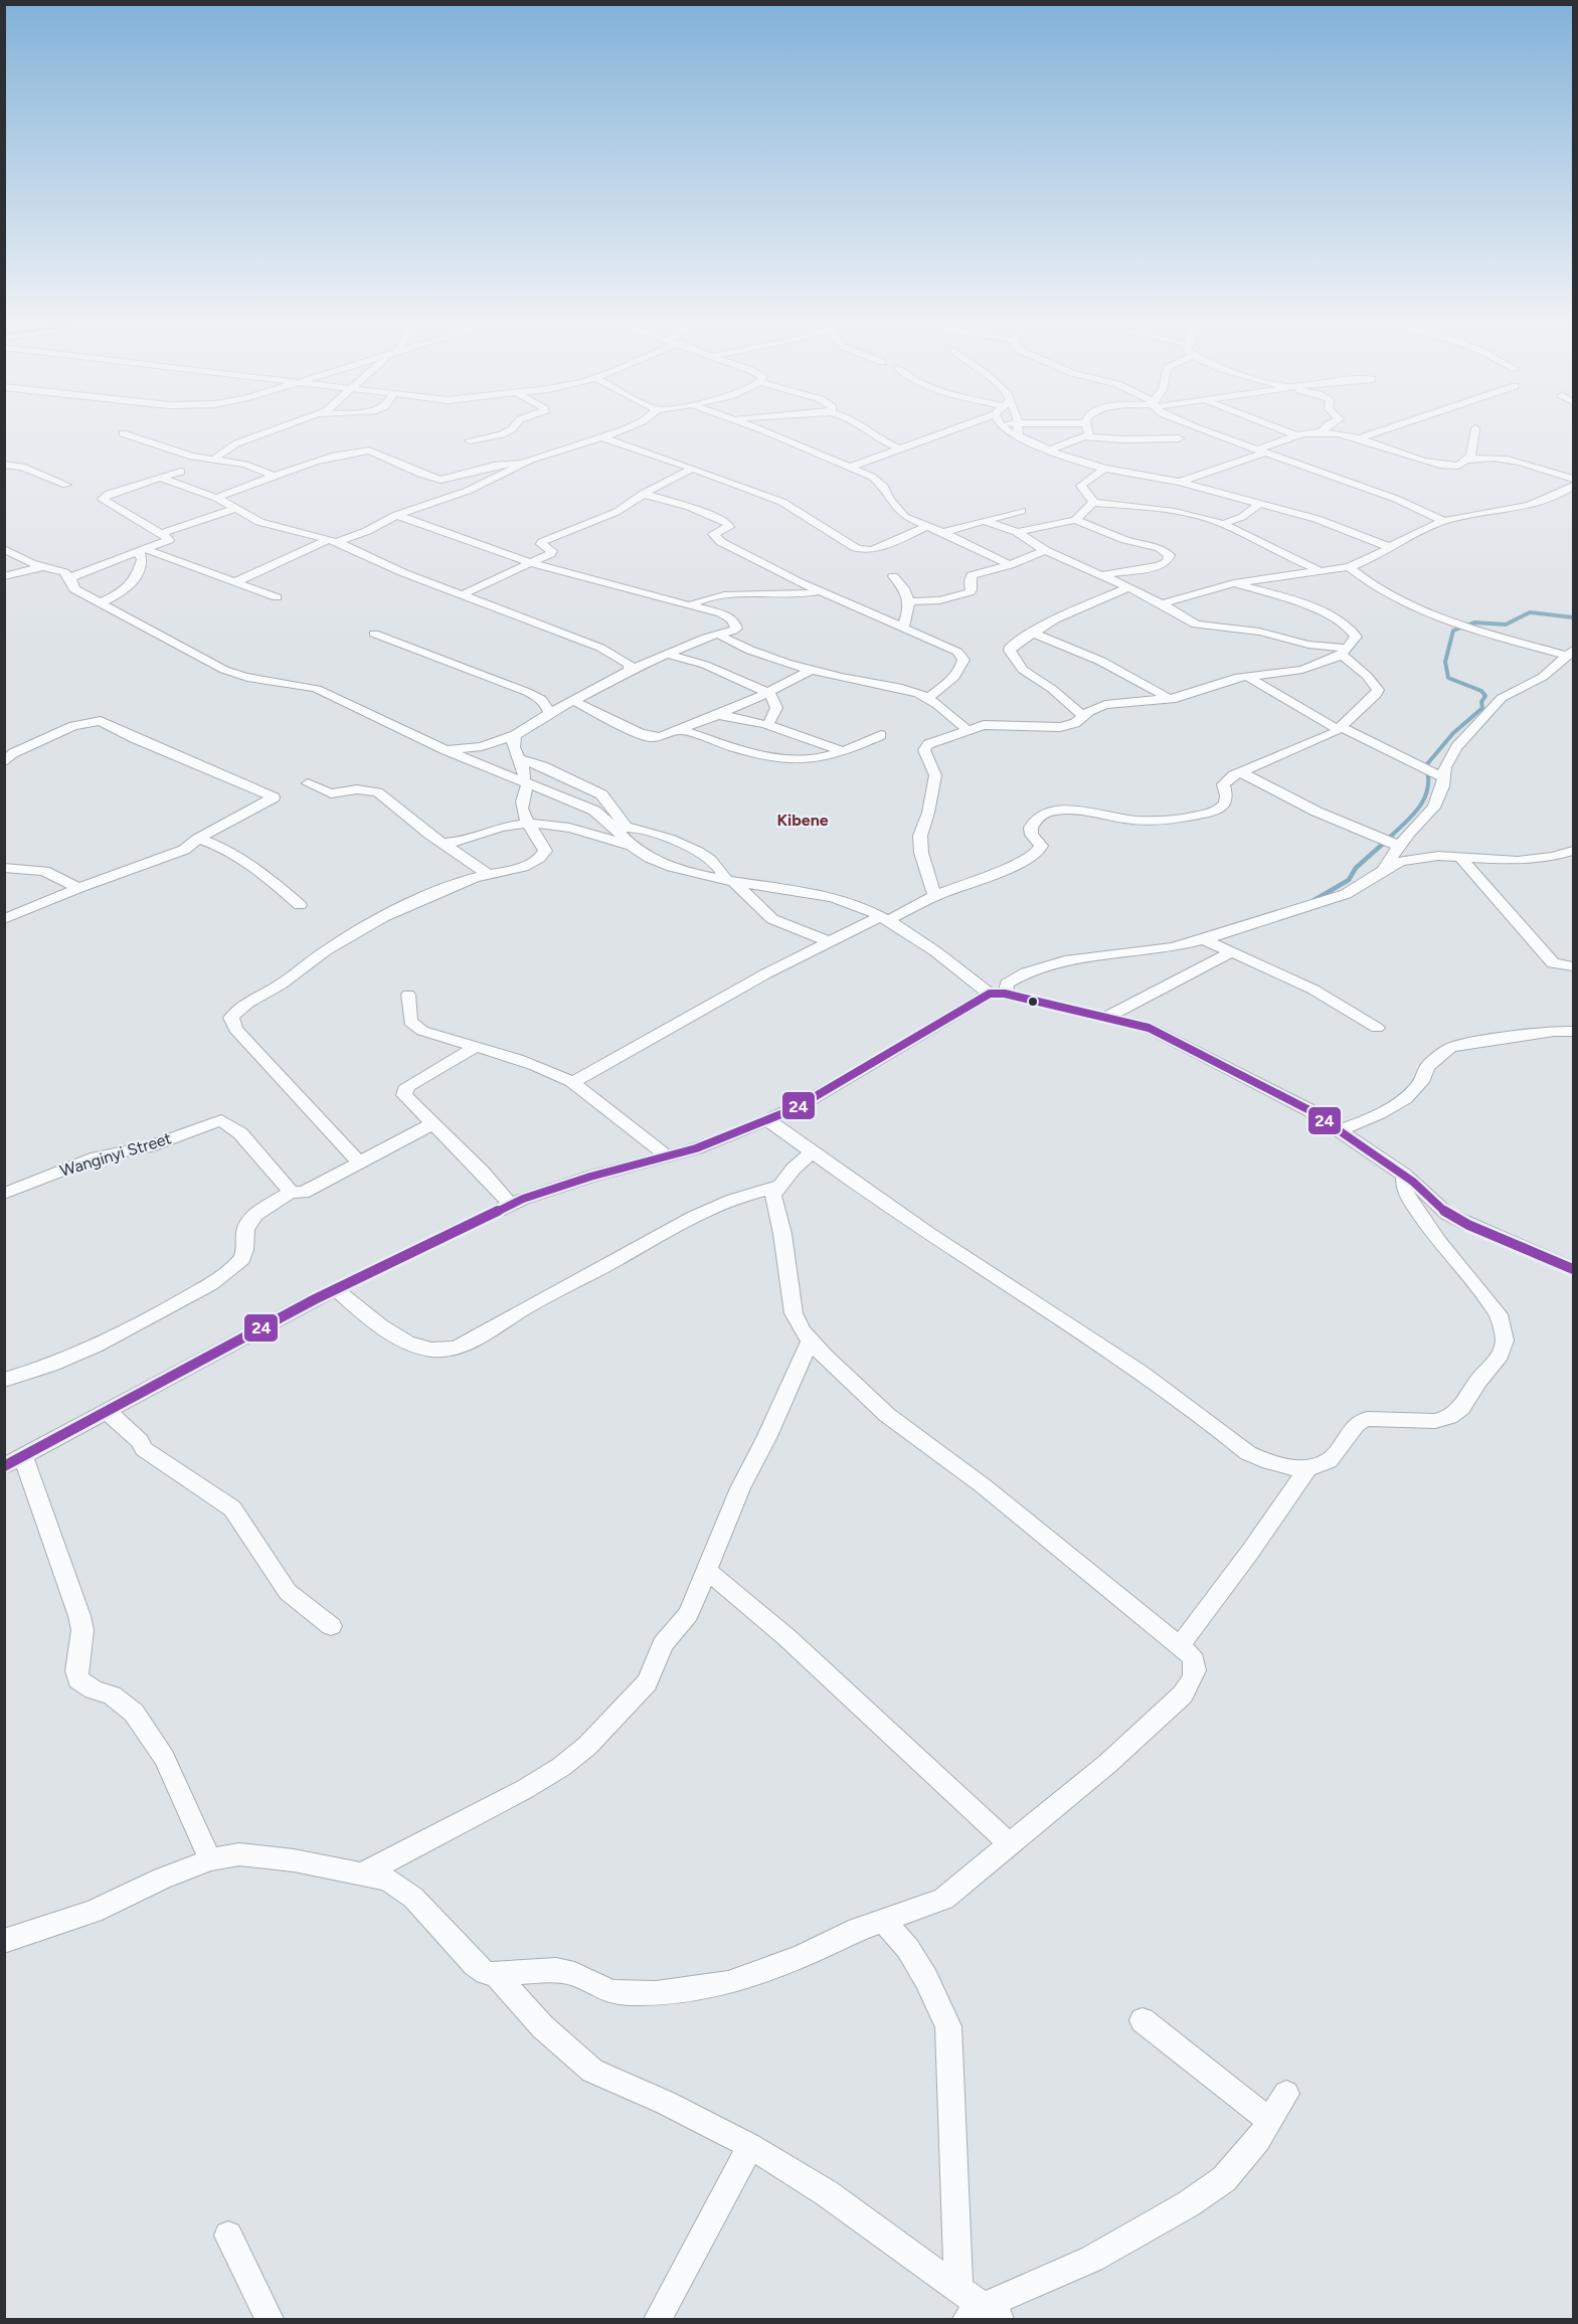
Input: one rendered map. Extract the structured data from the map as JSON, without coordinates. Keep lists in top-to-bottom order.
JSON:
{
  "streets": {
    "street": ["Wanginyi Street"]
  },
  "districts": ["Kibene"],
  "lines": ["transit line 24"]
}
